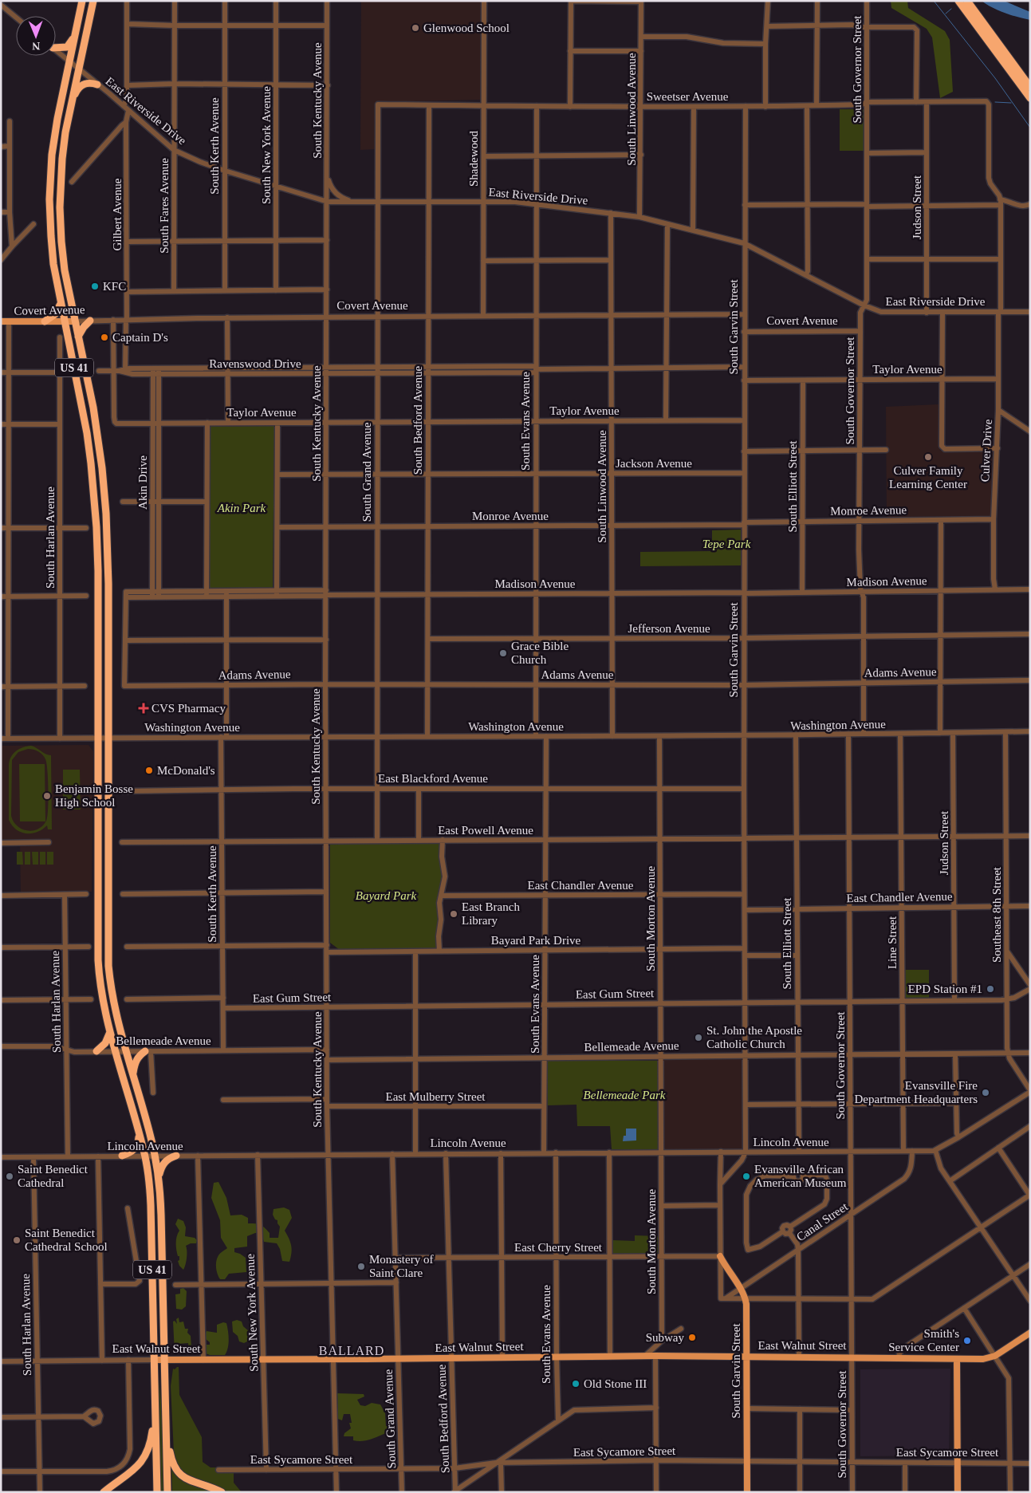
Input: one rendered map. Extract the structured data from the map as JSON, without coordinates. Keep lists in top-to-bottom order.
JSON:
{
  "streets": {
    "highway": ["US 41"],
    "main road": ["Covert Avenue", "South Garvin Street", "East Walnut Street"],
    "street": [
      "South Governor Street",
      "Sweetser Avenue",
      "South Kentucky Avenue",
      "South Linwood Avenue",
      "East Riverside Drive",
      "South New York Avenue",
      "South Kerth Avenue",
      "Shadewood",
      "South Fares Avenue",
      "Judson Street",
      "Gilbert Avenue",
      "Ravenswood Drive",
      "Taylor Avenue",
      "South Bedford Avenue",
      "South Evans Avenue",
      "Culver Drive",
      "Jackson Avenue",
      "South Grand Avenue",
      "Akin Drive",
      "South Elliott Street",
      "Monroe Avenue",
      "South Harlan Avenue",
      "Madison Avenue",
      "Jefferson Avenue",
      "Adams Avenue",
      "Washington Avenue",
      "East Blackford Avenue",
      "East Powell Avenue",
      "East Chandler Avenue",
      "Southeast 8th Street",
      "South Morton Avenue",
      "Bayard Park Drive",
      "Line Street",
      "East Gum Street",
      "Bellemeade Avenue",
      "East Mulberry Street",
      "Lincoln Avenue",
      "Canal Street",
      "East Cherry Street",
      "East Sycamore Street"
    ]
  },
  "crossings": [
    ["South Governor Street", "Sweetser Avenue"],
    ["South Governor Street", "East Riverside Drive"],
    ["South Governor Street", "Covert Avenue"],
    ["South Governor Street", "Taylor Avenue"],
    ["South Governor Street", "Monroe Avenue"],
    ["South Governor Street", "Madison Avenue"],
    ["South Governor Street", "Jefferson Avenue"],
    ["South Governor Street", "Adams Avenue"],
    ["South Governor Street", "Washington Avenue"],
    ["South Governor Street", "East Powell Avenue"],
    ["South Governor Street", "East Chandler Avenue"],
    ["South Governor Street", "East Gum Street"],
    ["South Governor Street", "Bellemeade Avenue"],
    ["South Governor Street", "Lincoln Avenue"],
    ["South Governor Street", "Canal Street"],
    ["South Governor Street", "East Walnut Street"],
    ["South Governor Street", "East Sycamore Street"],
    ["Sweetser Avenue", "South Linwood Avenue"],
    ["Sweetser Avenue", "Shadewood"],
    ["Sweetser Avenue", "Judson Street"],
    ["Sweetser Avenue", "South Garvin Street"],
    ["Sweetser Avenue", "South Bedford Avenue"],
    ["Sweetser Avenue", "South Evans Avenue"],
    ["Sweetser Avenue", "Culver Drive"],
    ["Sweetser Avenue", "South Grand Avenue"],
    ["South Kentucky Avenue", "East Riverside Drive"],
    ["South Kentucky Avenue", "Covert Avenue"],
    ["South Kentucky Avenue", "Ravenswood Drive"],
    ["South Kentucky Avenue", "Taylor Avenue"],
    ["South Kentucky Avenue", "Jackson Avenue"],
    ["South Kentucky Avenue", "Monroe Avenue"],
    ["South Kentucky Avenue", "Madison Avenue"],
    ["South Kentucky Avenue", "Adams Avenue"],
    ["South Kentucky Avenue", "Washington Avenue"],
    ["South Kentucky Avenue", "East Blackford Avenue"],
    ["South Kentucky Avenue", "East Powell Avenue"],
    ["South Kentucky Avenue", "Bayard Park Drive"],
    ["South Kentucky Avenue", "East Gum Street"],
    ["South Kentucky Avenue", "Bellemeade Avenue"],
    ["South Kentucky Avenue", "East Mulberry Street"],
    ["South Kentucky Avenue", "Lincoln Avenue"],
    ["South Kentucky Avenue", "East Walnut Street"],
    ["South Kentucky Avenue", "East Sycamore Street"],
    ["South Linwood Avenue", "East Riverside Drive"],
    ["South Linwood Avenue", "Covert Avenue"],
    ["South Linwood Avenue", "Ravenswood Drive"],
    ["South Linwood Avenue", "Taylor Avenue"],
    ["South Linwood Avenue", "Jackson Avenue"],
    ["South Linwood Avenue", "Monroe Avenue"],
    ["South Linwood Avenue", "Madison Avenue"],
    ["South Linwood Avenue", "Jefferson Avenue"],
    ["South Linwood Avenue", "Adams Avenue"],
    ["South Linwood Avenue", "Washington Avenue"],
    ["East Riverside Drive", "South New York Avenue"],
    ["East Riverside Drive", "South Kerth Avenue"],
    ["East Riverside Drive", "Shadewood"],
    ["East Riverside Drive", "South Fares Avenue"],
    ["East Riverside Drive", "Judson Street"],
    ["East Riverside Drive", "Gilbert Avenue"],
    ["East Riverside Drive", "South Garvin Street"],
    ["East Riverside Drive", "US 41"],
    ["East Riverside Drive", "South Bedford Avenue"],
    ["East Riverside Drive", "South Evans Avenue"],
    ["East Riverside Drive", "Culver Drive"],
    ["East Riverside Drive", "South Grand Avenue"],
    ["South New York Avenue", "Lincoln Avenue"],
    ["South New York Avenue", "East Walnut Street"],
    ["South New York Avenue", "East Sycamore Street"],
    ["South Kerth Avenue", "Madison Avenue"],
    ["South Kerth Avenue", "Adams Avenue"],
    ["South Kerth Avenue", "Washington Avenue"],
    ["South Kerth Avenue", "East Blackford Avenue"],
    ["South Kerth Avenue", "East Powell Avenue"],
    ["South Kerth Avenue", "East Gum Street"],
    ["South Kerth Avenue", "Bellemeade Avenue"],
    ["Shadewood", "Covert Avenue"],
    ["Judson Street", "Washington Avenue"],
    ["Judson Street", "East Powell Avenue"],
    ["Judson Street", "East Chandler Avenue"],
    ["Judson Street", "East Gum Street"],
    ["Gilbert Avenue", "Covert Avenue"],
    ["Gilbert Avenue", "Ravenswood Drive"],
    ["Covert Avenue", "South Garvin Street"],
    ["Covert Avenue", "US 41"],
    ["Covert Avenue", "South Bedford Avenue"],
    ["Covert Avenue", "South Evans Avenue"],
    ["Covert Avenue", "South Grand Avenue"],
    ["South Garvin Street", "Ravenswood Drive"],
    ["South Garvin Street", "Taylor Avenue"],
    ["South Garvin Street", "Jackson Avenue"],
    ["South Garvin Street", "Monroe Avenue"],
    ["South Garvin Street", "Madison Avenue"],
    ["South Garvin Street", "Jefferson Avenue"],
    ["South Garvin Street", "Adams Avenue"],
    ["South Garvin Street", "Washington Avenue"],
    ["South Garvin Street", "East Blackford Avenue"],
    ["South Garvin Street", "East Powell Avenue"],
    ["South Garvin Street", "East Chandler Avenue"],
    ["South Garvin Street", "Bayard Park Drive"],
    ["South Garvin Street", "East Gum Street"],
    ["South Garvin Street", "Bellemeade Avenue"],
    ["South Garvin Street", "Lincoln Avenue"],
    ["South Garvin Street", "Canal Street"],
    ["South Garvin Street", "East Cherry Street"],
    ["South Garvin Street", "East Walnut Street"],
    ["South Garvin Street", "East Sycamore Street"],
    ["Ravenswood Drive", "Taylor Avenue"],
    ["Ravenswood Drive", "South Bedford Avenue"],
    ["Ravenswood Drive", "South Evans Avenue"],
    ["Ravenswood Drive", "South Grand Avenue"],
    ["Ravenswood Drive", "Akin Drive"],
    ["US 41", "Washington Avenue"],
    ["US 41", "Bellemeade Avenue"],
    ["US 41", "Lincoln Avenue"],
    ["US 41", "East Walnut Street"],
    ["Taylor Avenue", "South Bedford Avenue"],
    ["Taylor Avenue", "South Evans Avenue"],
    ["Taylor Avenue", "Culver Drive"],
    ["Taylor Avenue", "South Grand Avenue"],
    ["Taylor Avenue", "Akin Drive"],
    ["Taylor Avenue", "South Elliott Street"],
    ["South Bedford Avenue", "Jackson Avenue"],
    ["South Bedford Avenue", "Monroe Avenue"],
    ["South Bedford Avenue", "Madison Avenue"],
    ["South Bedford Avenue", "Jefferson Avenue"],
    ["South Bedford Avenue", "Adams Avenue"],
    ["South Bedford Avenue", "Washington Avenue"],
    ["South Bedford Avenue", "Lincoln Avenue"],
    ["South Bedford Avenue", "East Cherry Street"],
    ["South Bedford Avenue", "East Walnut Street"],
    ["South Bedford Avenue", "East Sycamore Street"],
    ["South Evans Avenue", "Jackson Avenue"],
    ["South Evans Avenue", "Monroe Avenue"],
    ["South Evans Avenue", "Madison Avenue"],
    ["South Evans Avenue", "Jefferson Avenue"],
    ["South Evans Avenue", "Adams Avenue"],
    ["South Evans Avenue", "Washington Avenue"],
    ["South Evans Avenue", "East Blackford Avenue"],
    ["South Evans Avenue", "East Powell Avenue"],
    ["South Evans Avenue", "East Chandler Avenue"],
    ["South Evans Avenue", "Bayard Park Drive"],
    ["South Evans Avenue", "East Gum Street"],
    ["South Evans Avenue", "Bellemeade Avenue"],
    ["South Evans Avenue", "East Mulberry Street"],
    ["South Evans Avenue", "Lincoln Avenue"],
    ["South Evans Avenue", "East Cherry Street"],
    ["South Evans Avenue", "East Walnut Street"],
    ["Culver Drive", "Monroe Avenue"],
    ["Culver Drive", "Madison Avenue"],
    ["Jackson Avenue", "South Grand Avenue"],
    ["South Grand Avenue", "Monroe Avenue"],
    ["South Grand Avenue", "Madison Avenue"],
    ["South Grand Avenue", "Adams Avenue"],
    ["South Grand Avenue", "Washington Avenue"],
    ["South Grand Avenue", "East Blackford Avenue"],
    ["South Grand Avenue", "East Powell Avenue"],
    ["South Grand Avenue", "Lincoln Avenue"],
    ["South Grand Avenue", "East Cherry Street"],
    ["South Grand Avenue", "East Walnut Street"],
    ["South Grand Avenue", "East Sycamore Street"],
    ["Akin Drive", "Madison Avenue"],
    ["South Elliott Street", "Monroe Avenue"],
    ["South Elliott Street", "Madison Avenue"],
    ["South Elliott Street", "Washington Avenue"],
    ["South Elliott Street", "East Powell Avenue"],
    ["South Elliott Street", "East Chandler Avenue"],
    ["South Elliott Street", "East Gum Street"],
    ["South Elliott Street", "Bellemeade Avenue"],
    ["South Elliott Street", "Lincoln Avenue"],
    ["South Harlan Avenue", "Washington Avenue"],
    ["South Harlan Avenue", "Bellemeade Avenue"],
    ["South Harlan Avenue", "Lincoln Avenue"],
    ["South Harlan Avenue", "East Walnut Street"],
    ["Madison Avenue", "Adams Avenue"],
    ["Washington Avenue", "Southeast 8th Street"],
    ["Washington Avenue", "South Morton Avenue"],
    ["Washington Avenue", "Line Street"],
    ["East Blackford Avenue", "South Morton Avenue"],
    ["East Powell Avenue", "Southeast 8th Street"],
    ["East Powell Avenue", "South Morton Avenue"],
    ["East Powell Avenue", "Line Street"],
    ["East Chandler Avenue", "Southeast 8th Street"],
    ["East Chandler Avenue", "South Morton Avenue"],
    ["East Chandler Avenue", "Line Street"],
    ["Southeast 8th Street", "East Gum Street"],
    ["Southeast 8th Street", "Bellemeade Avenue"],
    ["South Morton Avenue", "Bayard Park Drive"],
    ["South Morton Avenue", "East Gum Street"],
    ["South Morton Avenue", "Bellemeade Avenue"],
    ["South Morton Avenue", "Lincoln Avenue"],
    ["South Morton Avenue", "East Cherry Street"],
    ["Line Street", "East Gum Street"],
    ["Line Street", "Bellemeade Avenue"],
    ["Line Street", "Lincoln Avenue"],
    ["Lincoln Avenue", "Canal Street"]
  ],
  "districts": ["BALLARD"],
  "parks": [
    "Akin Park",
    "Tepe Park",
    "Bayard Park",
    "Bellemeade Park"
  ],
  "places": {
    "other": [
      "Glenwood School",
      "KFC",
      "Captain D's",
      "Culver Family Learning Center",
      "Grace Bible Church",
      "McDonald's",
      "Benjamin Bosse High School",
      "East Branch Library",
      "EPD Station #1",
      "St. John the Apostle Catholic Church",
      "Evansville Fire Department Headquarters",
      "Saint Benedict Cathedral",
      "Evansville African American Museum",
      "Saint Benedict Cathedral School",
      "Monastery of Saint Clare",
      "Subway",
      "Smith's Service Center",
      "Old Stone III"
    ],
    "health": ["CVS Pharmacy"]
  },
  "north": "bottom"
}
